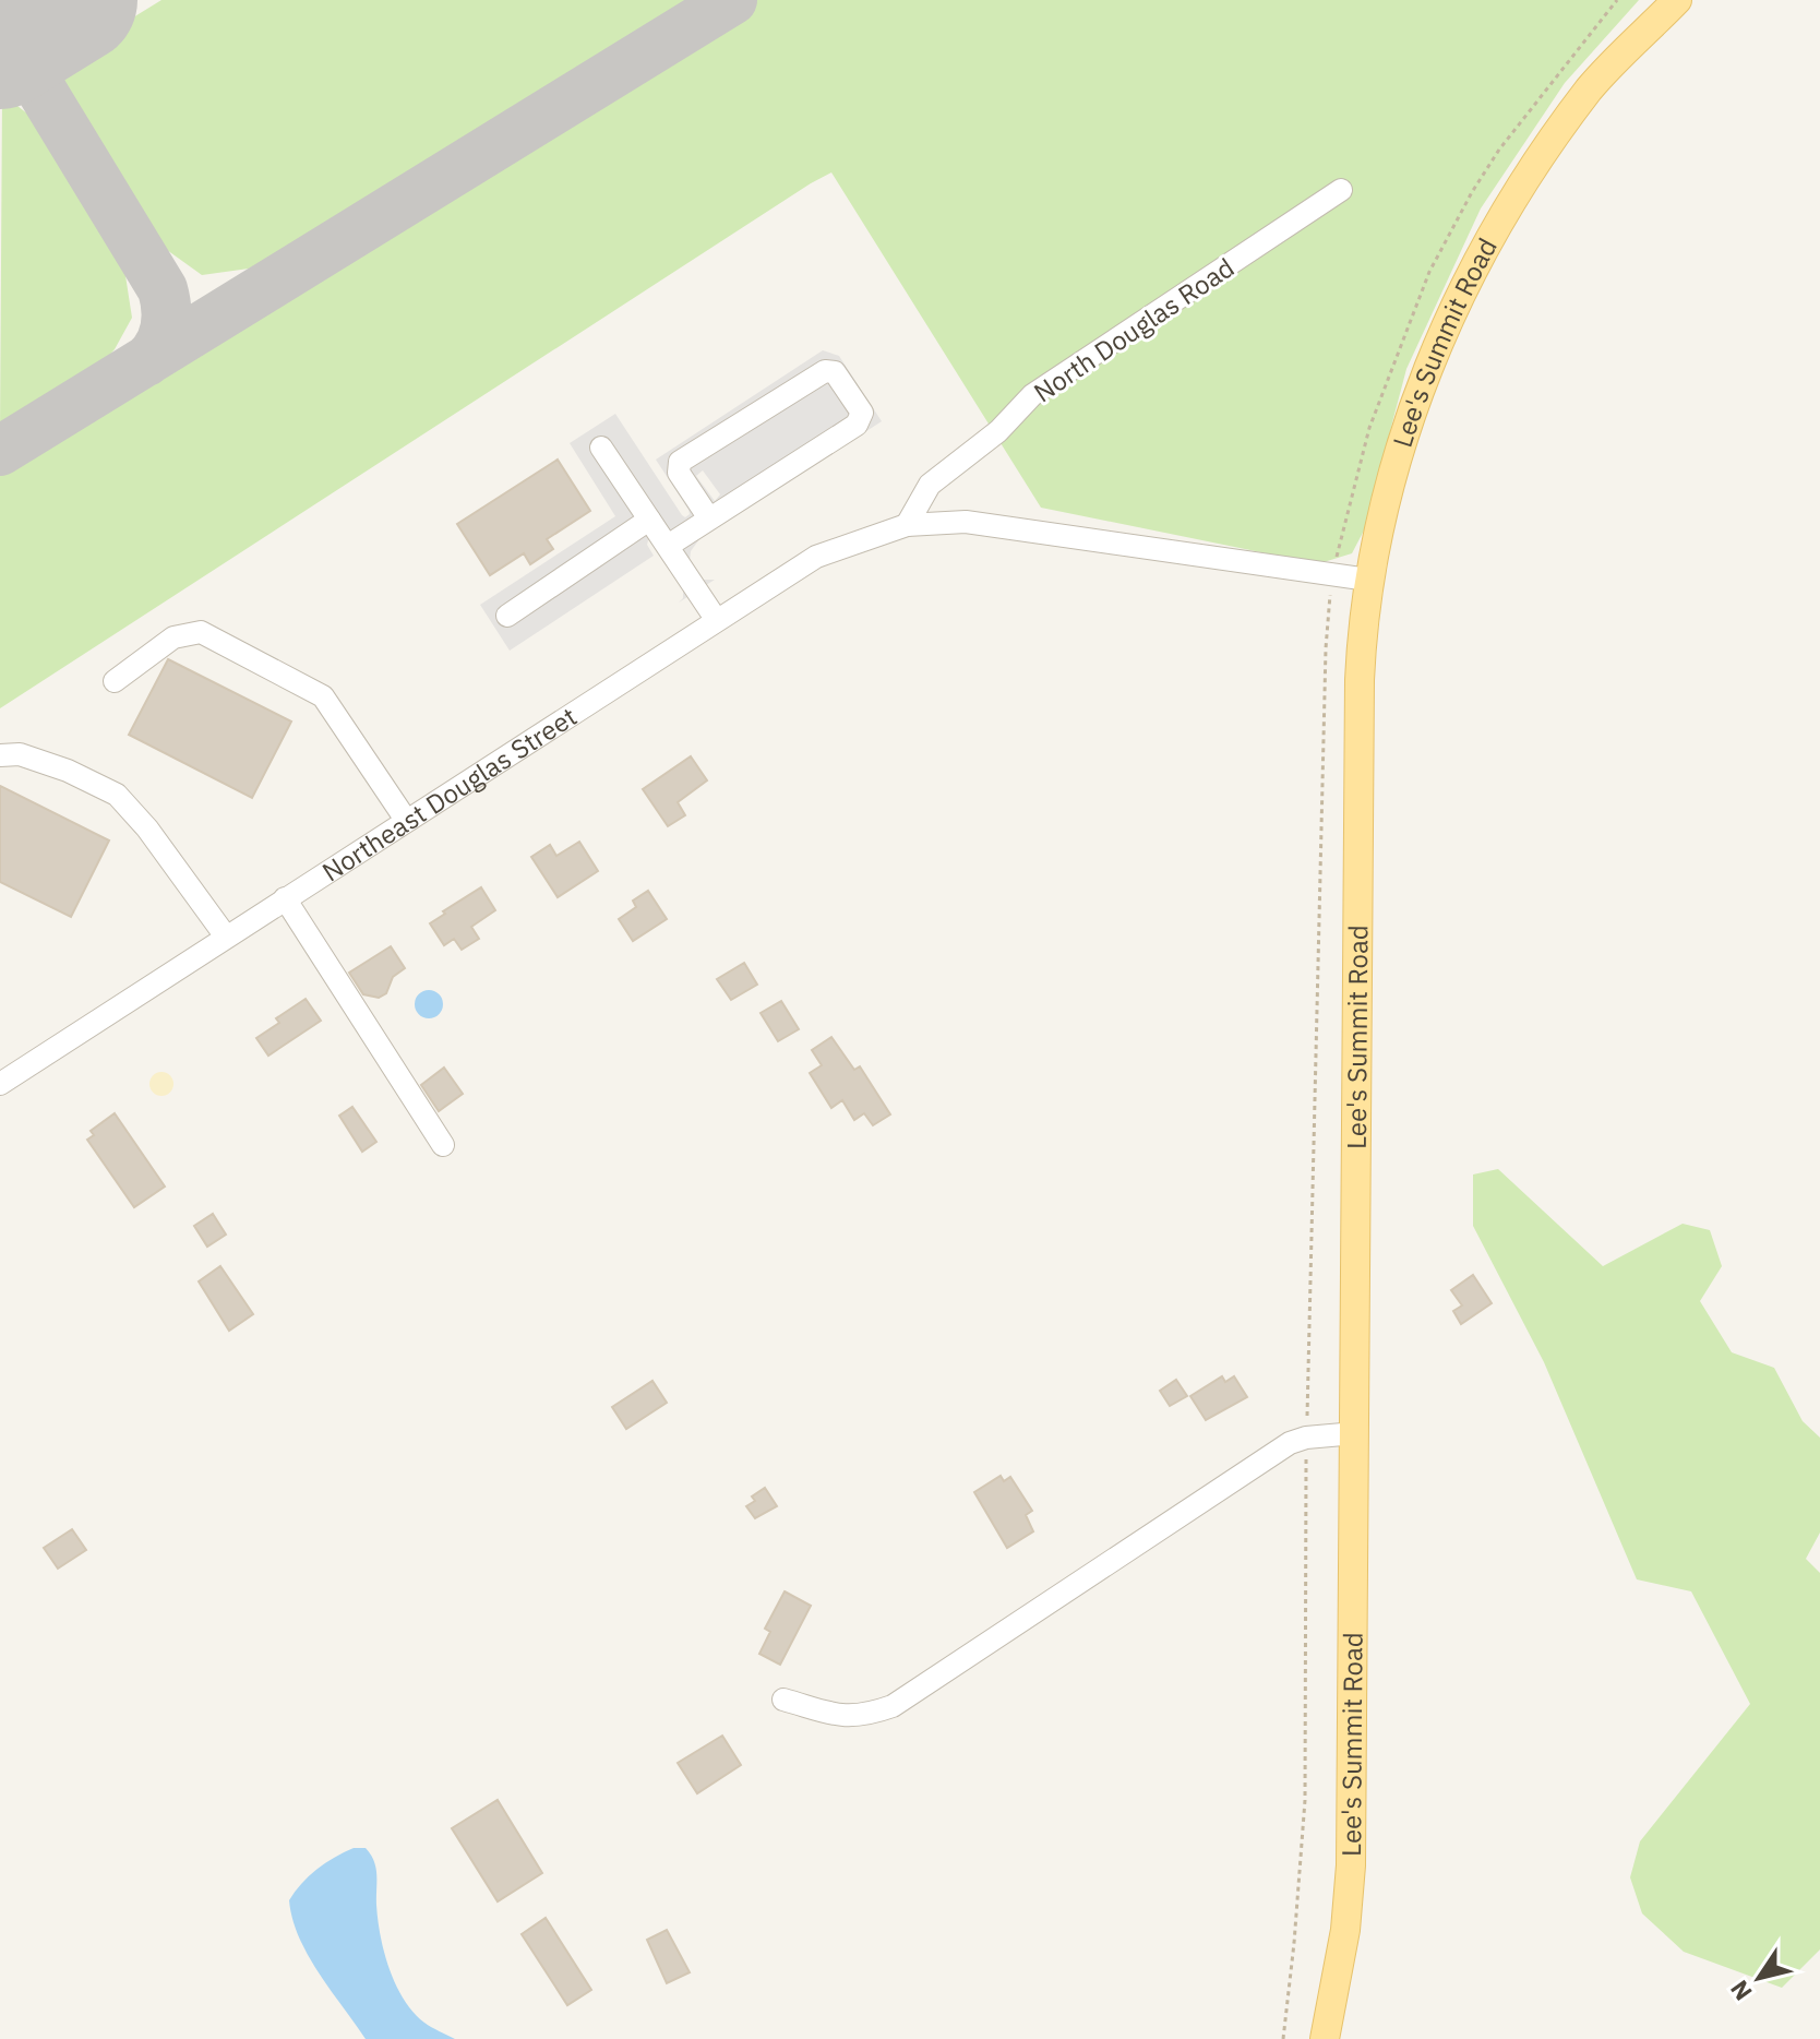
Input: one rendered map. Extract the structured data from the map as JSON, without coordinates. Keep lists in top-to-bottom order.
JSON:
{
  "streets": {
    "main road": ["Lee's Summit Road"],
    "street": ["North Douglas Road", "Northeast Douglas Street"]
  },
  "crossings": [
    ["North Douglas Road", "Northeast Douglas Street"],
    ["Lee's Summit Road", "Northeast Douglas Street"]
  ],
  "north": "bottom left"
}
